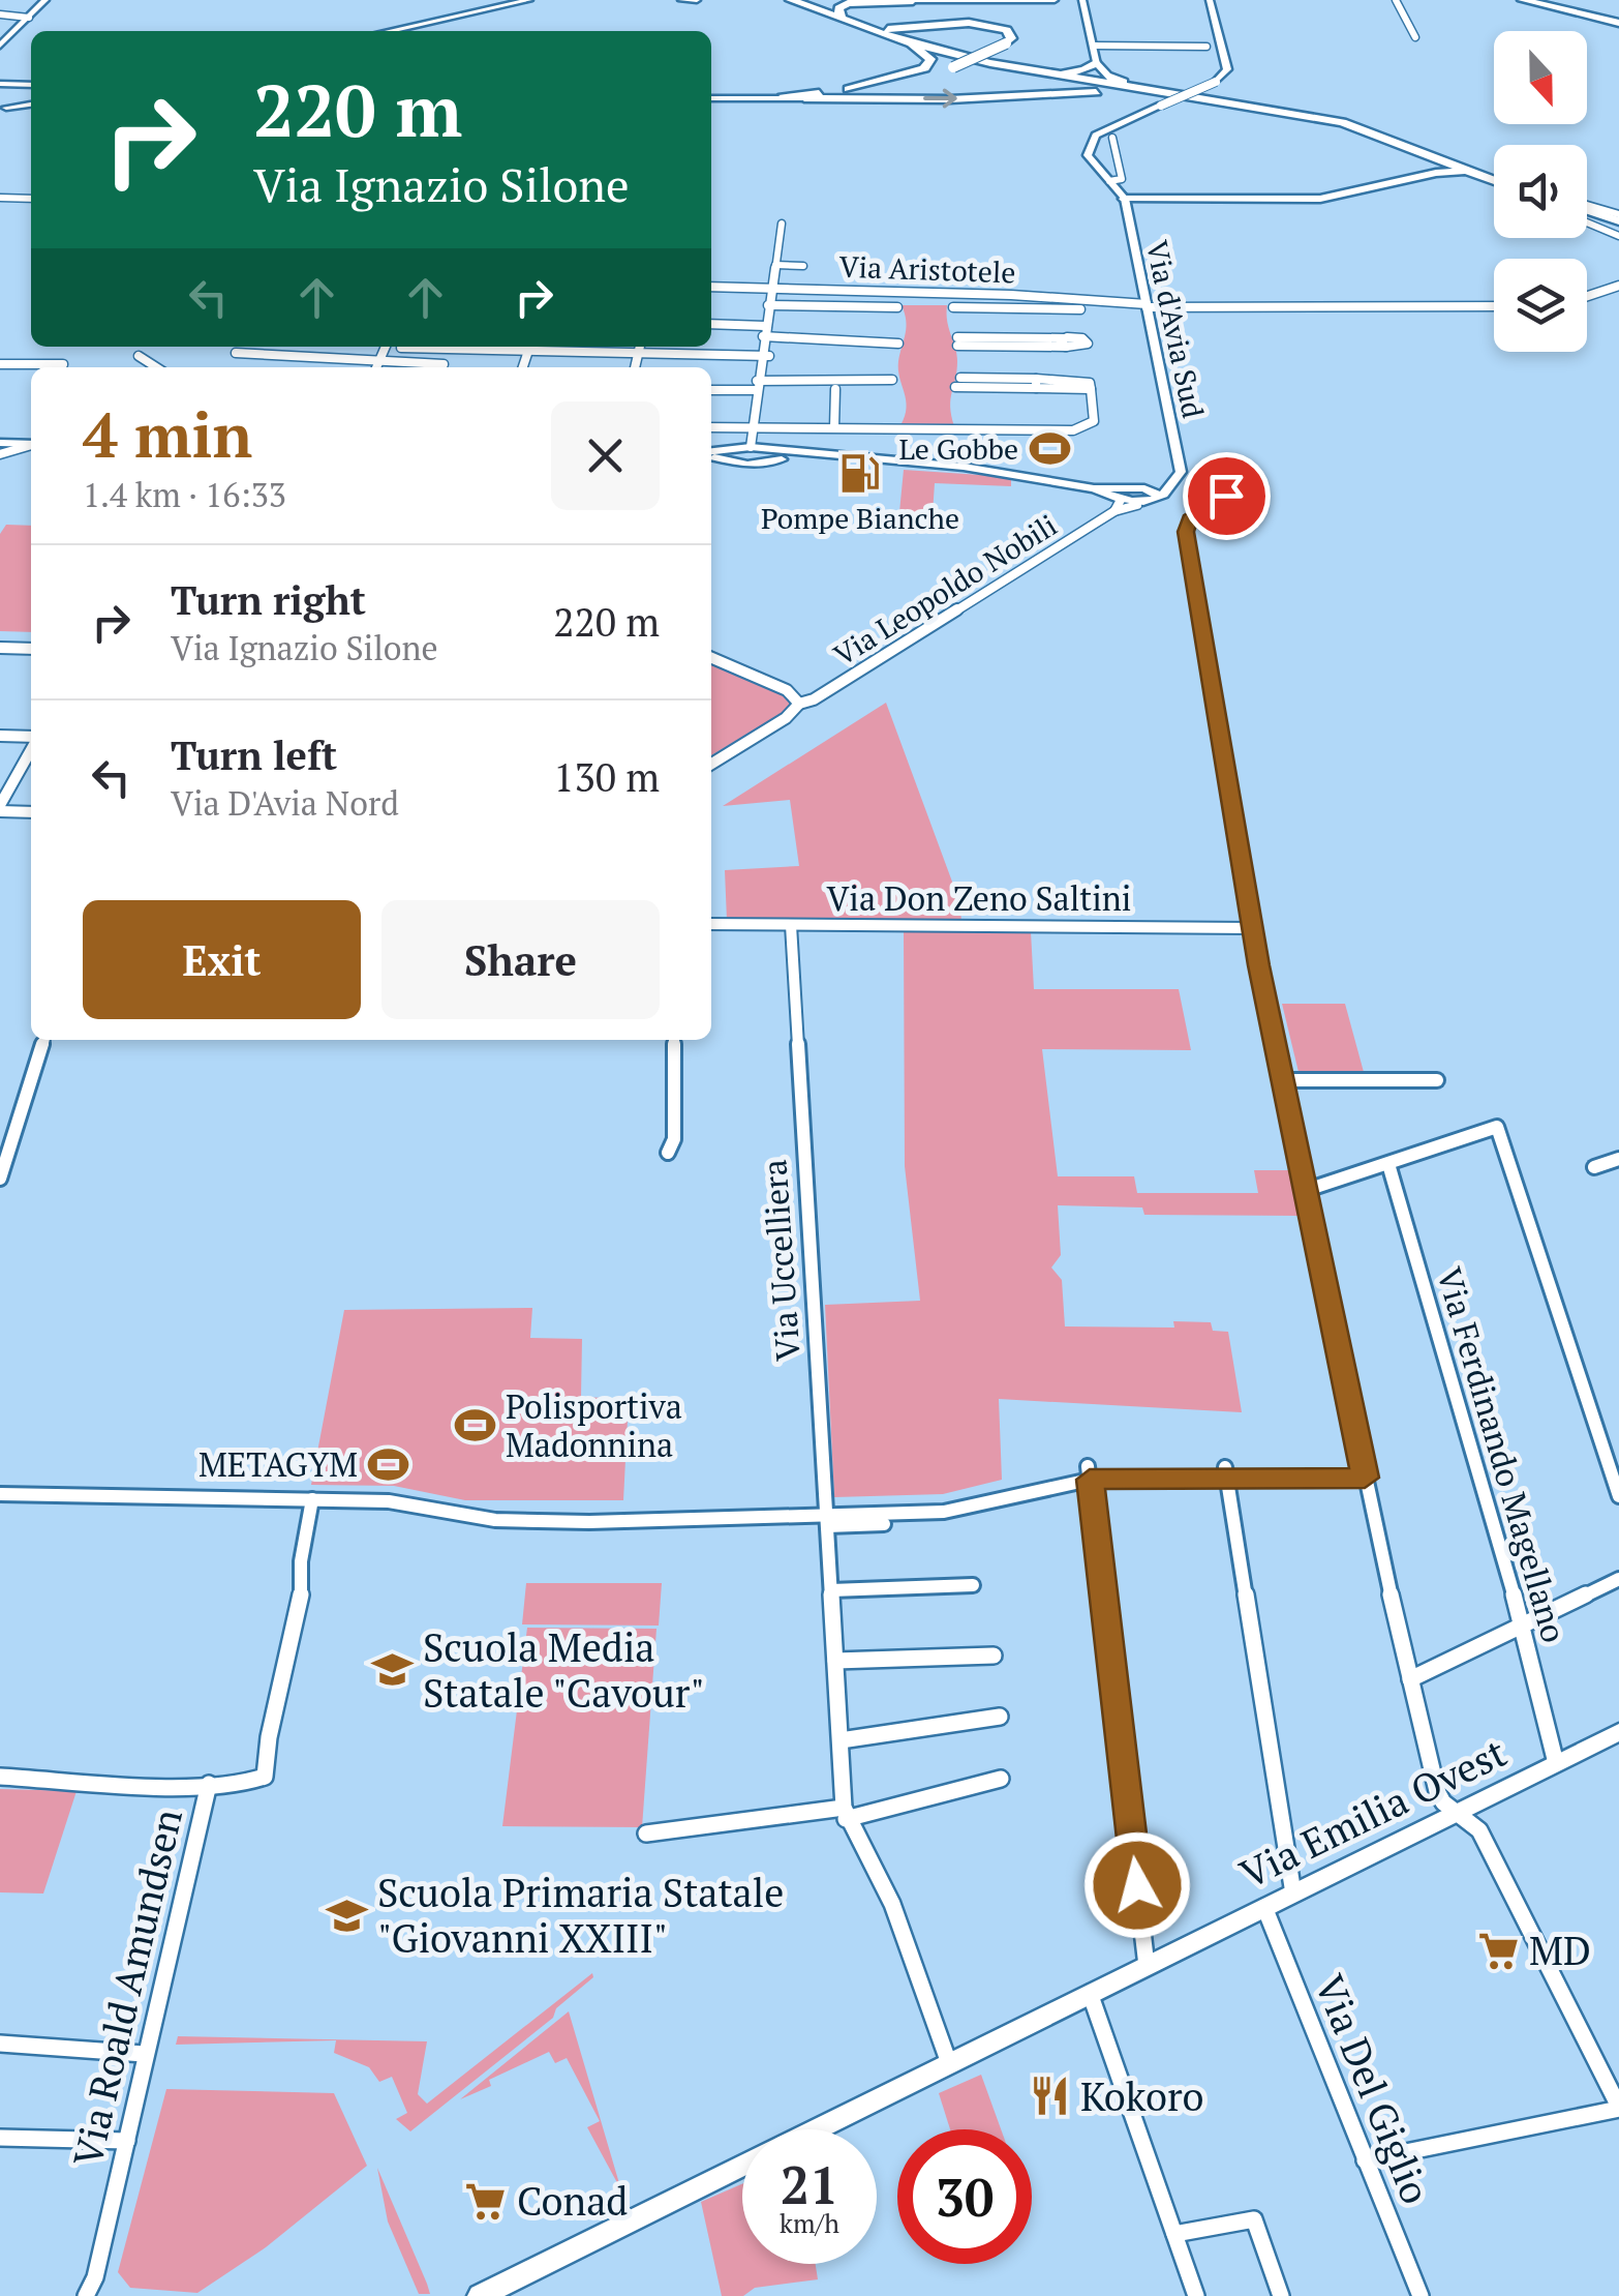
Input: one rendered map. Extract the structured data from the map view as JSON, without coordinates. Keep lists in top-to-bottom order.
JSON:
{
  "streets": {
    "street": [
      "Via Aristotele",
      "Via d'Avia Sud",
      "Via Leopoldo Nobili",
      "Via Don Zeno Saltini",
      "Via Uccelliera",
      "Via Ferdinando Magellano",
      "Via Emilia Ovest",
      "Via Roald Amundsen",
      "Via Del Giglio"
    ]
  },
  "crossings": [
    ["Via Aristotele", "Via d'Avia Sud"],
    ["Via d'Avia Sud", "Via Leopoldo Nobili"],
    ["Via Don Zeno Saltini", "Via Uccelliera"],
    ["Via Uccelliera", "Via Emilia Ovest"],
    ["Via Ferdinando Magellano", "Via Emilia Ovest"],
    ["Via Emilia Ovest", "Via Del Giglio"]
  ],
  "places": {
    "sports": ["Le Gobbe", "Polisportiva Madonnina", "METAGYM"],
    "fuel station": ["Pompe Bianche"],
    "school or university": ["Scuola Media Statale \"Cavour\"", "Scuola Primaria Statale \"Giovanni XXIII\""],
    "supermarket": ["MD", "Conad"],
    "restaurant": ["Kokoro"]
  },
  "north": "bottom",
  "page": {
    "turn": ["220 m", "Via Ignazio Silone"],
    "heading": ["4 min", "1.4 km · 16:33"],
    "list": [
      {
        "name": "Turn right",
        "note": "Via Ignazio Silone",
        "value": "220 m"
      },
      {
        "name": "Turn left",
        "note": "Via D'Avia Nord",
        "value": "130 m"
      }
    ],
    "buttons": ["Exit", "Share"],
    "speed": "21 km/h",
    "limit": "30"
  }
}
